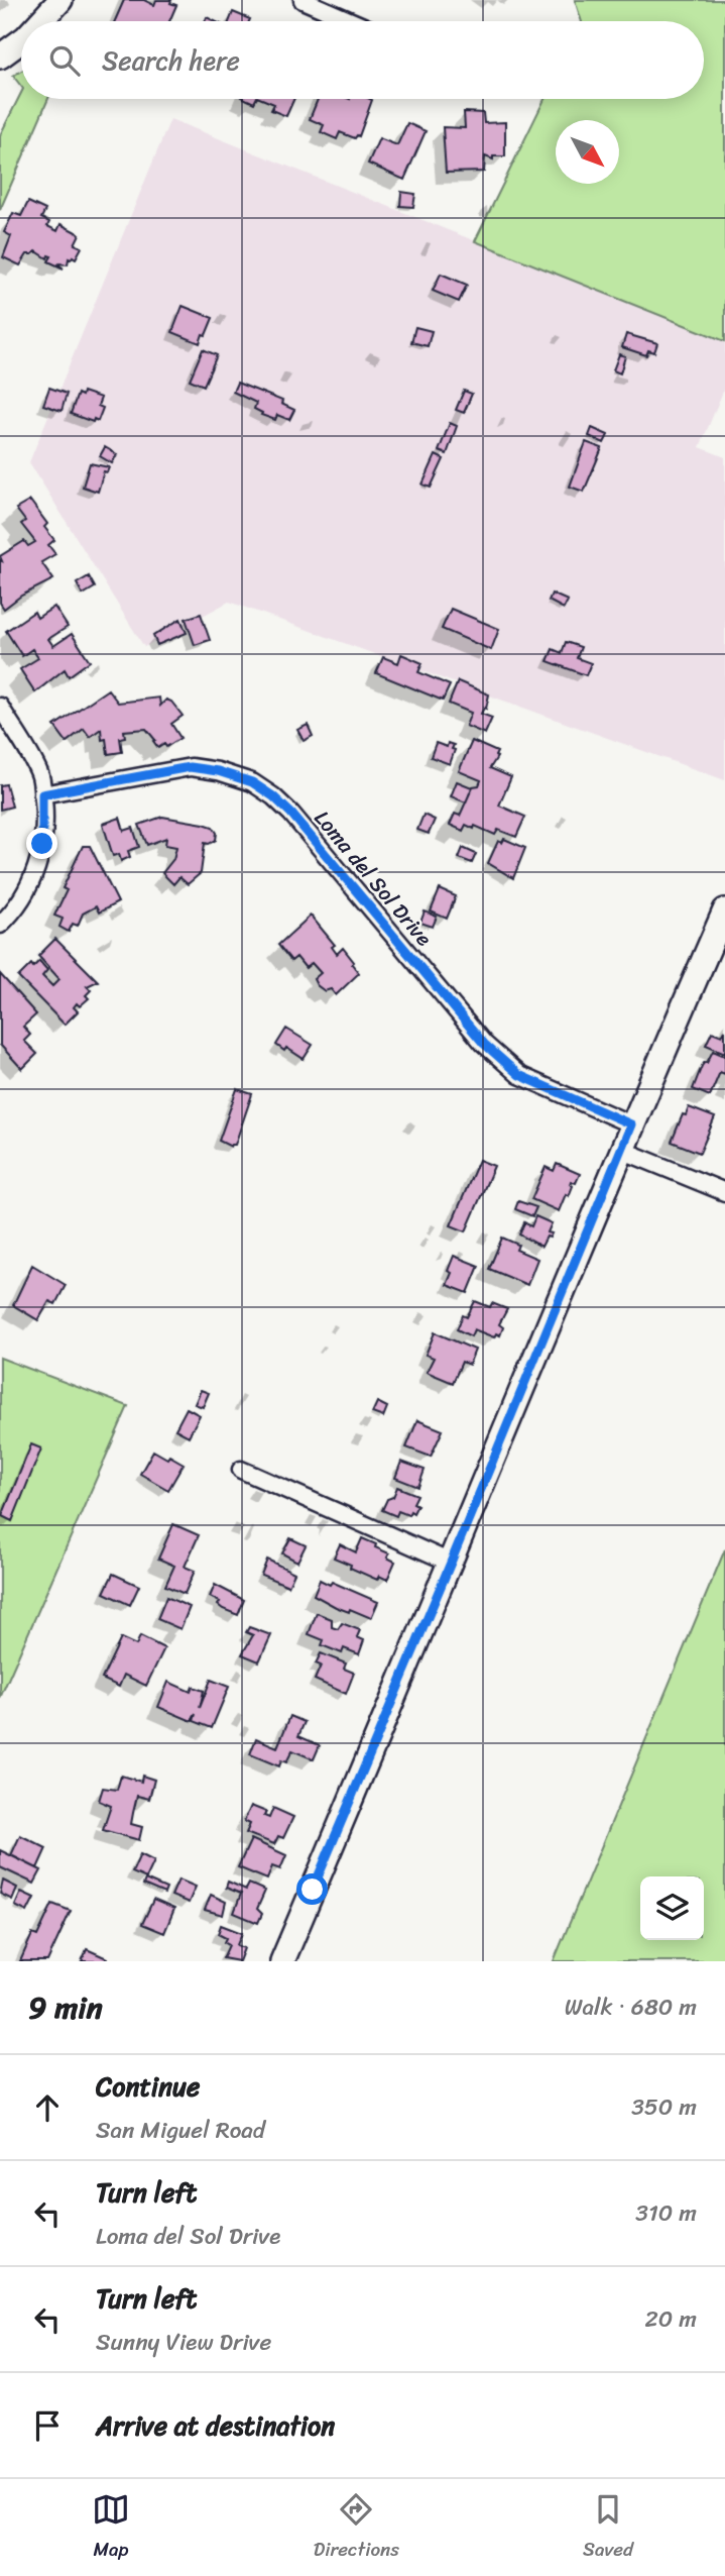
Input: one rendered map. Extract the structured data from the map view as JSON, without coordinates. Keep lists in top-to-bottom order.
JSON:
{
  "streets": {
    "street": ["Loma del Sol Drive"]
  },
  "north": "bottom right",
  "page": {
    "search": "Search here",
    "heading": ["9 min", "Walk · 680 m"],
    "list": [
      ["Continue", "San Miguel Road", "350 m"],
      ["Turn left", "Loma del Sol Drive", "310 m"],
      ["Turn left", "Sunny View Drive", "20 m"],
      "Arrive at destination"
    ],
    "nav": ["Map", "Directions", "Saved"]
  }
}
